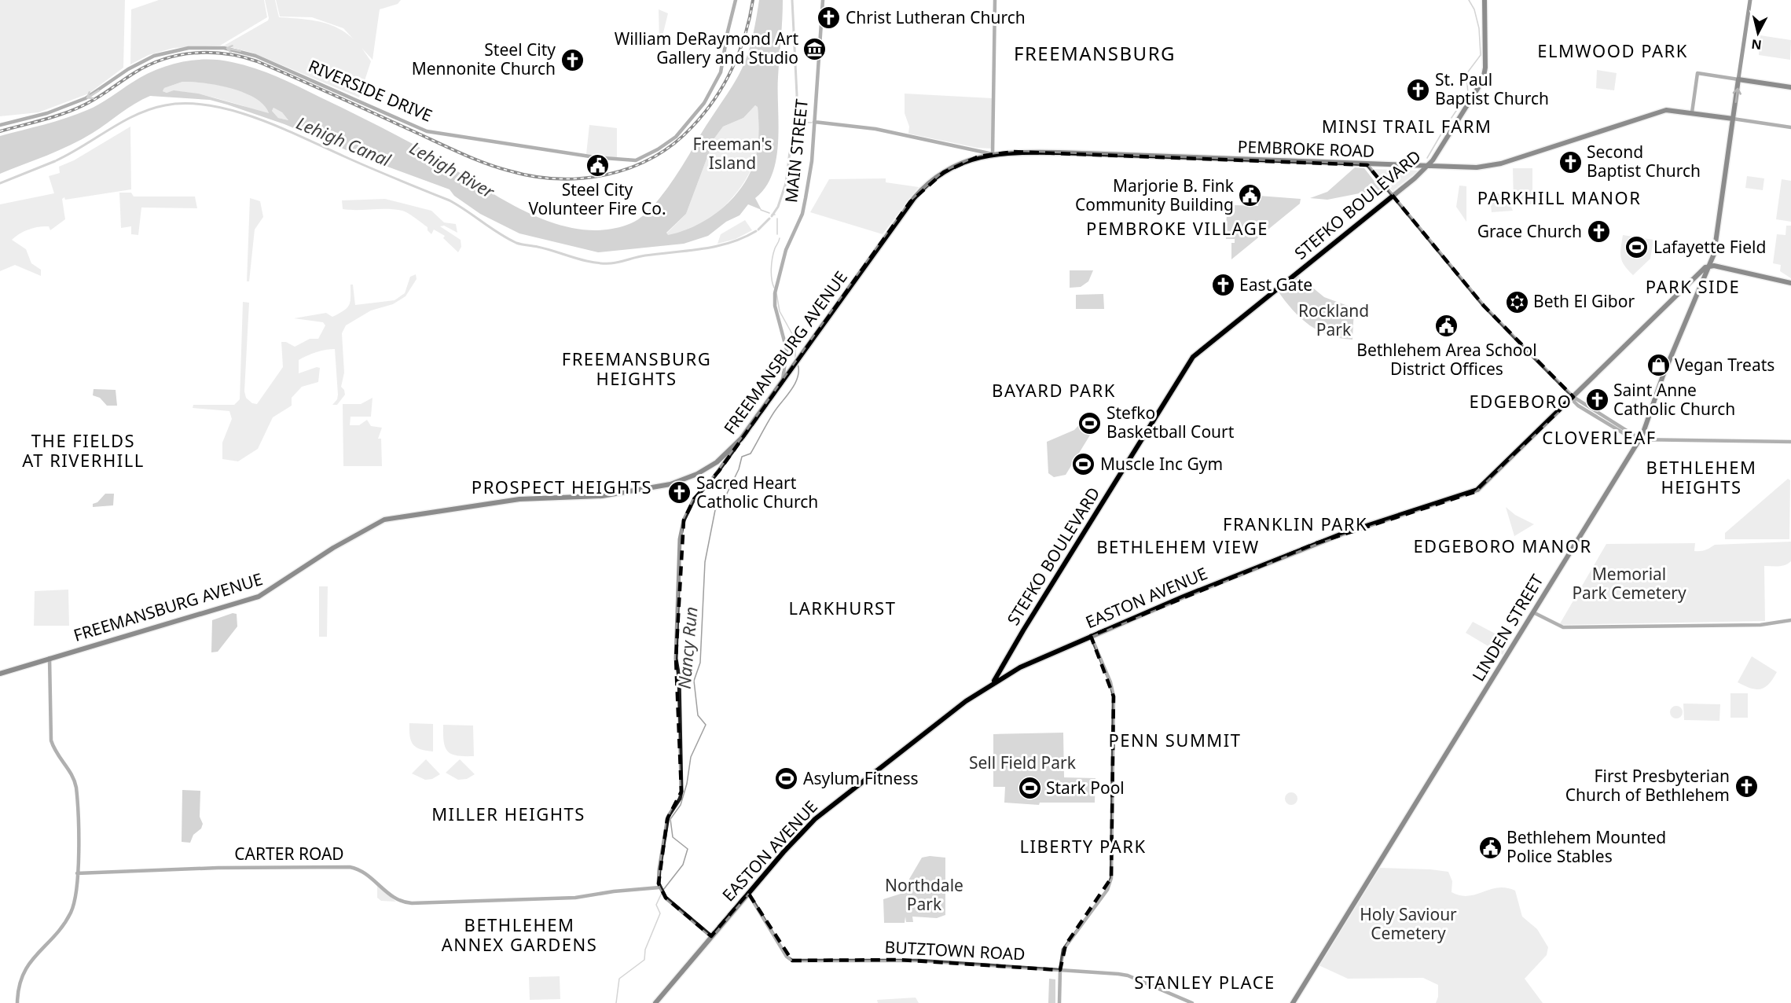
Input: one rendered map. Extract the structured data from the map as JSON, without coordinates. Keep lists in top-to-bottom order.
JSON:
{
  "streets": {
    "main road": [
      "PEMBROKE ROAD",
      "STEFKO BOULEVARD",
      "FREEMANSBURG AVENUE",
      "EASTON AVENUE",
      "LINDEN STREET"
    ],
    "street": [
      "RIVERSIDE DRIVE",
      "MAIN STREET",
      "CARTER ROAD",
      "BUTZTOWN ROAD"
    ]
  },
  "crossings": [
    ["PEMBROKE ROAD", "STEFKO BOULEVARD"],
    ["PEMBROKE ROAD", "FREEMANSBURG AVENUE"],
    ["MAIN STREET", "FREEMANSBURG AVENUE"],
    ["STEFKO BOULEVARD", "EASTON AVENUE"],
    ["EASTON AVENUE", "LINDEN STREET"],
    ["EASTON AVENUE", "BUTZTOWN ROAD"]
  ],
  "one_way": ["RIVERSIDE DRIVE"],
  "districts": [
    "ELMWOOD PARK",
    "FREEMANSBURG",
    "MINSI TRAIL FARM",
    "PARKHILL MANOR",
    "PEMBROKE VILLAGE",
    "PARK SIDE",
    "FREEMANSBURG HEIGHTS",
    "BAYARD PARK",
    "EDGEBORO",
    "CLOVERLEAF",
    "THE FIELDS AT RIVERHILL",
    "BETHLEHEM HEIGHTS",
    "PROSPECT HEIGHTS",
    "FRANKLIN PARK",
    "EDGEBORO MANOR",
    "BETHLEHEM VIEW",
    "LARKHURST",
    "PENN SUMMIT",
    "MILLER HEIGHTS",
    "LIBERTY PARK",
    "BETHLEHEM ANNEX GARDENS",
    "STANLEY PLACE"
  ],
  "water": ["Lehigh Canal", "Lehigh River", "Nancy Run"],
  "parks": [
    "Freeman's Island",
    "Rockland Park",
    "Memorial Park Cemetery",
    "Sell Field Park",
    "Northdale Park",
    "Holy Saviour Cemetery"
  ],
  "places": {
    "church": [
      "Christ Lutheran Church",
      "Steel City Mennonite Church",
      "St. Paul Baptist Church",
      "Second Baptist Church",
      "Grace Church",
      "East Gate",
      "Saint Anne Catholic Church",
      "Sacred Heart Catholic Church",
      "First Presbyterian Church of Bethlehem"
    ],
    "museum": ["William DeRaymond Art Gallery and Studio"],
    "public building": [
      "Steel City Volunteer Fire Co.",
      "Marjorie B. Fink Community Building",
      "Bethlehem Area School District Offices",
      "Bethlehem Mounted Police Stables"
    ],
    "sports": [
      "Lafayette Field",
      "Stefko Basketball Court",
      "Muscle Inc Gym",
      "Asylum Fitness",
      "Stark Pool"
    ],
    "synagogue": ["Beth El Gibor"],
    "shop": ["Vegan Treats"]
  },
  "north": "bottom"
}
